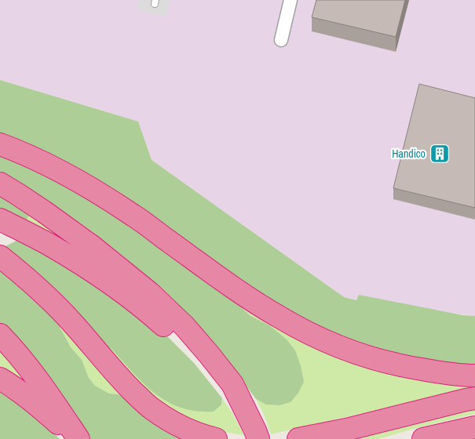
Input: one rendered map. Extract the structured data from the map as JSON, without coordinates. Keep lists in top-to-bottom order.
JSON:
{
  "places": {
    "building": ["Handico"]
  }
}
